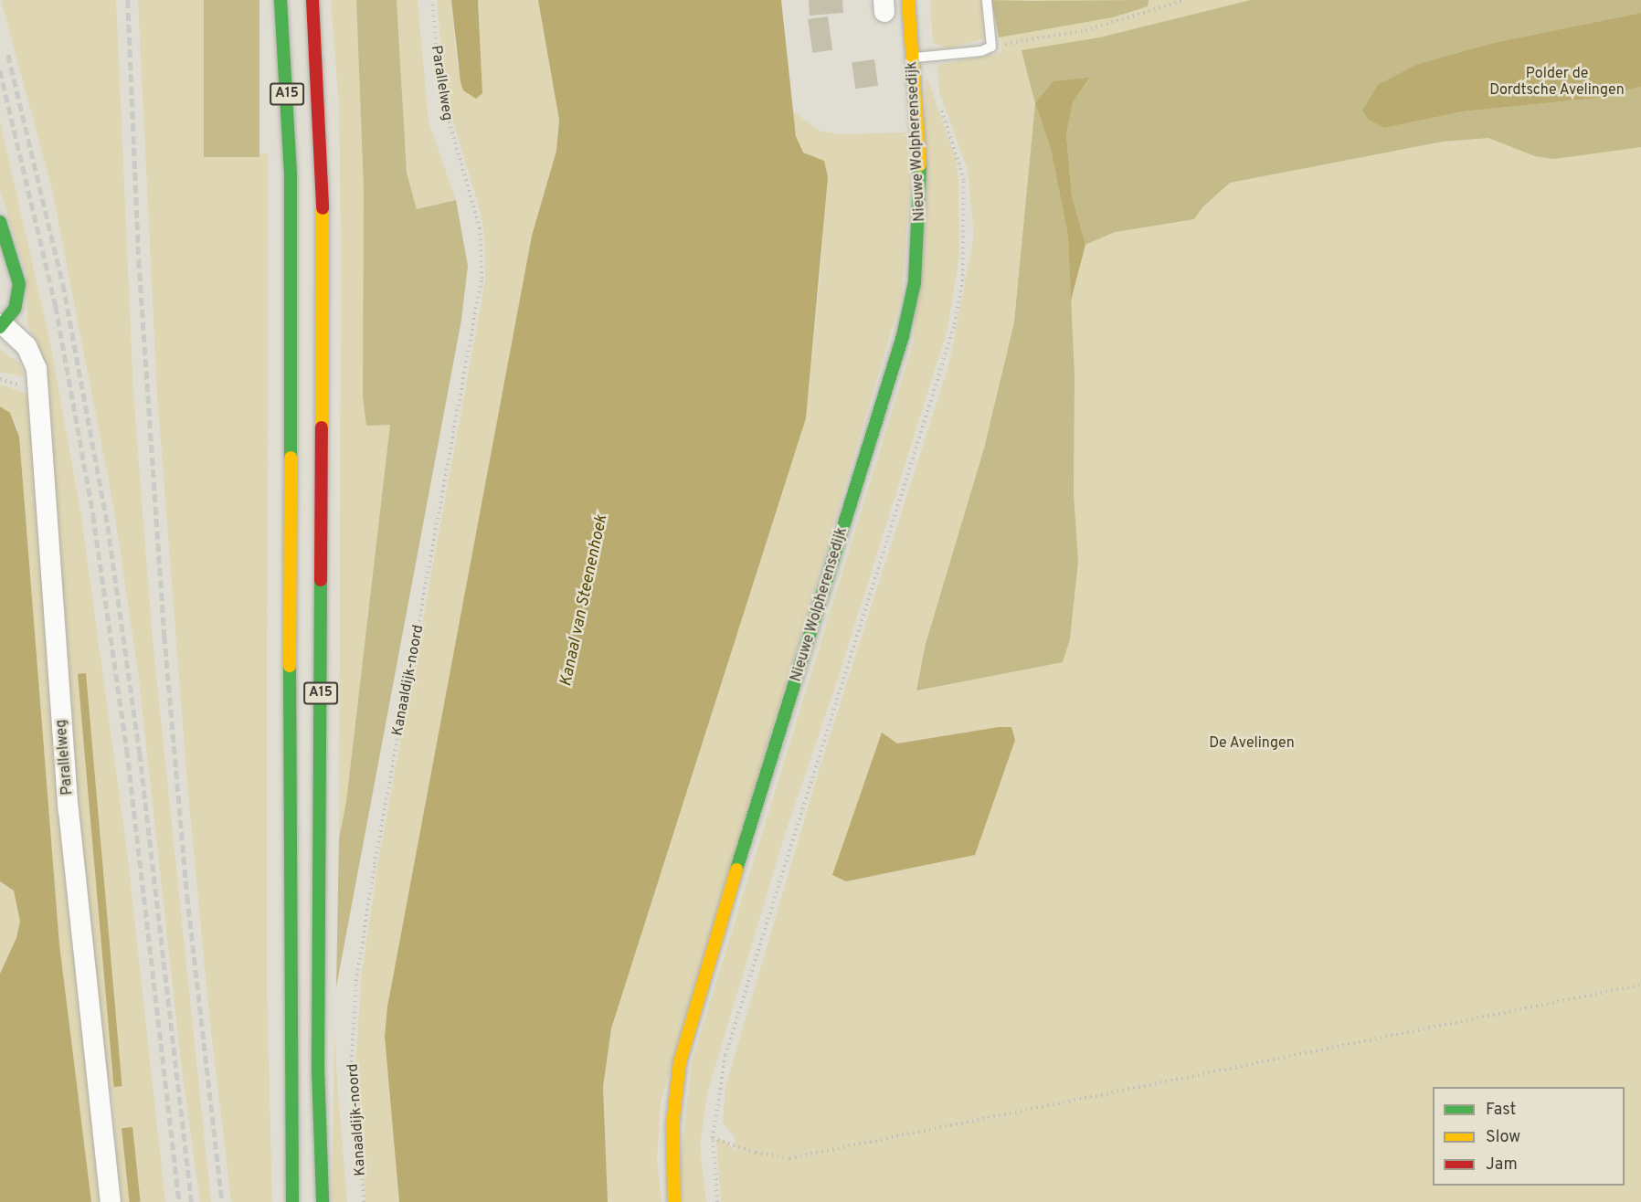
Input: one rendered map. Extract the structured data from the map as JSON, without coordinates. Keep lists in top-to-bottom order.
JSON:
{
  "streets": {
    "main road": ["A15", "Nieuwe Wolpherensedijk"],
    "street": ["Parallelweg"],
    "path": ["Kanaaldijk-noord"]
  },
  "crossings": [
    ["Parallelweg", "Kanaaldijk-noord"]
  ],
  "water": ["Kanaal van Steenenhoek"],
  "parks": ["Polder de Dordtsche Avelingen", "De Avelingen"],
  "legend": ["Fast", "Slow", "Jam"]
}
